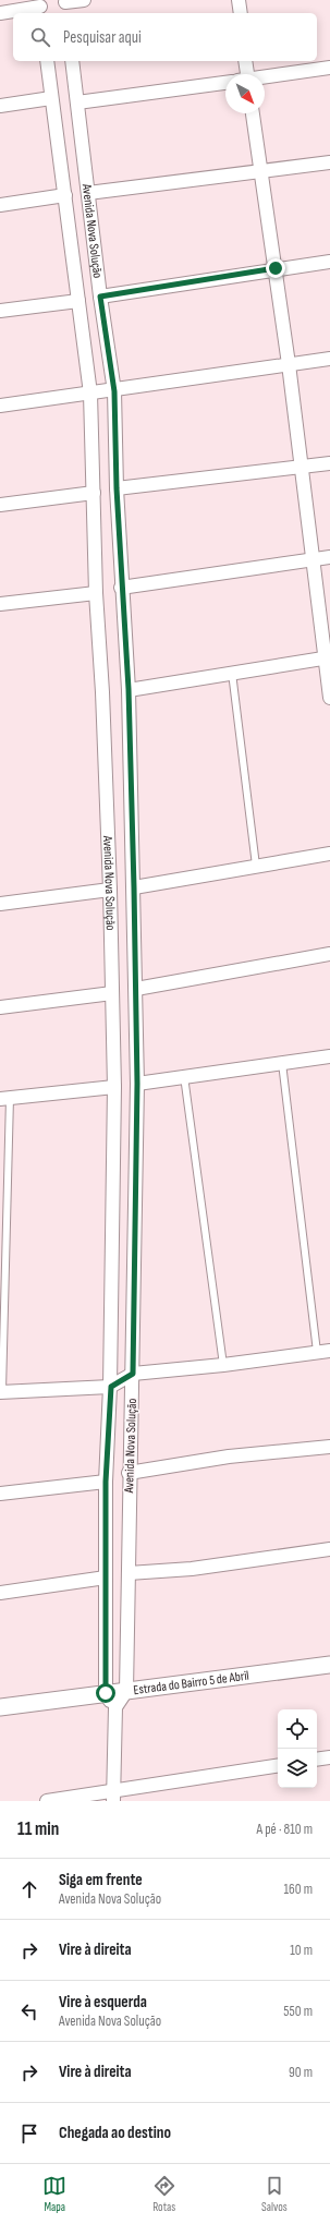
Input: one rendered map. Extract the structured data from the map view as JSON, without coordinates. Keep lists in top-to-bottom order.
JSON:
{
  "streets": {
    "street": ["Avenida Nova Solução", "Estrada do Bairro 5 de Abril"]
  },
  "crossings": [
    ["Avenida Nova Solução", "Estrada do Bairro 5 de Abril"]
  ],
  "north": "bottom right",
  "page": {
    "search": "Pesquisar aqui",
    "heading": ["11 min", "A pé · 810 m"],
    "list": [
      ["Siga em frente", "Avenida Nova Solução", "160 m"],
      ["Vire à direita", "10 m"],
      ["Vire à esquerda", "Avenida Nova Solução", "550 m"],
      ["Vire à direita", "90 m"],
      "Chegada ao destino"
    ],
    "nav": ["Mapa", "Rotas", "Salvos"]
  }
}
